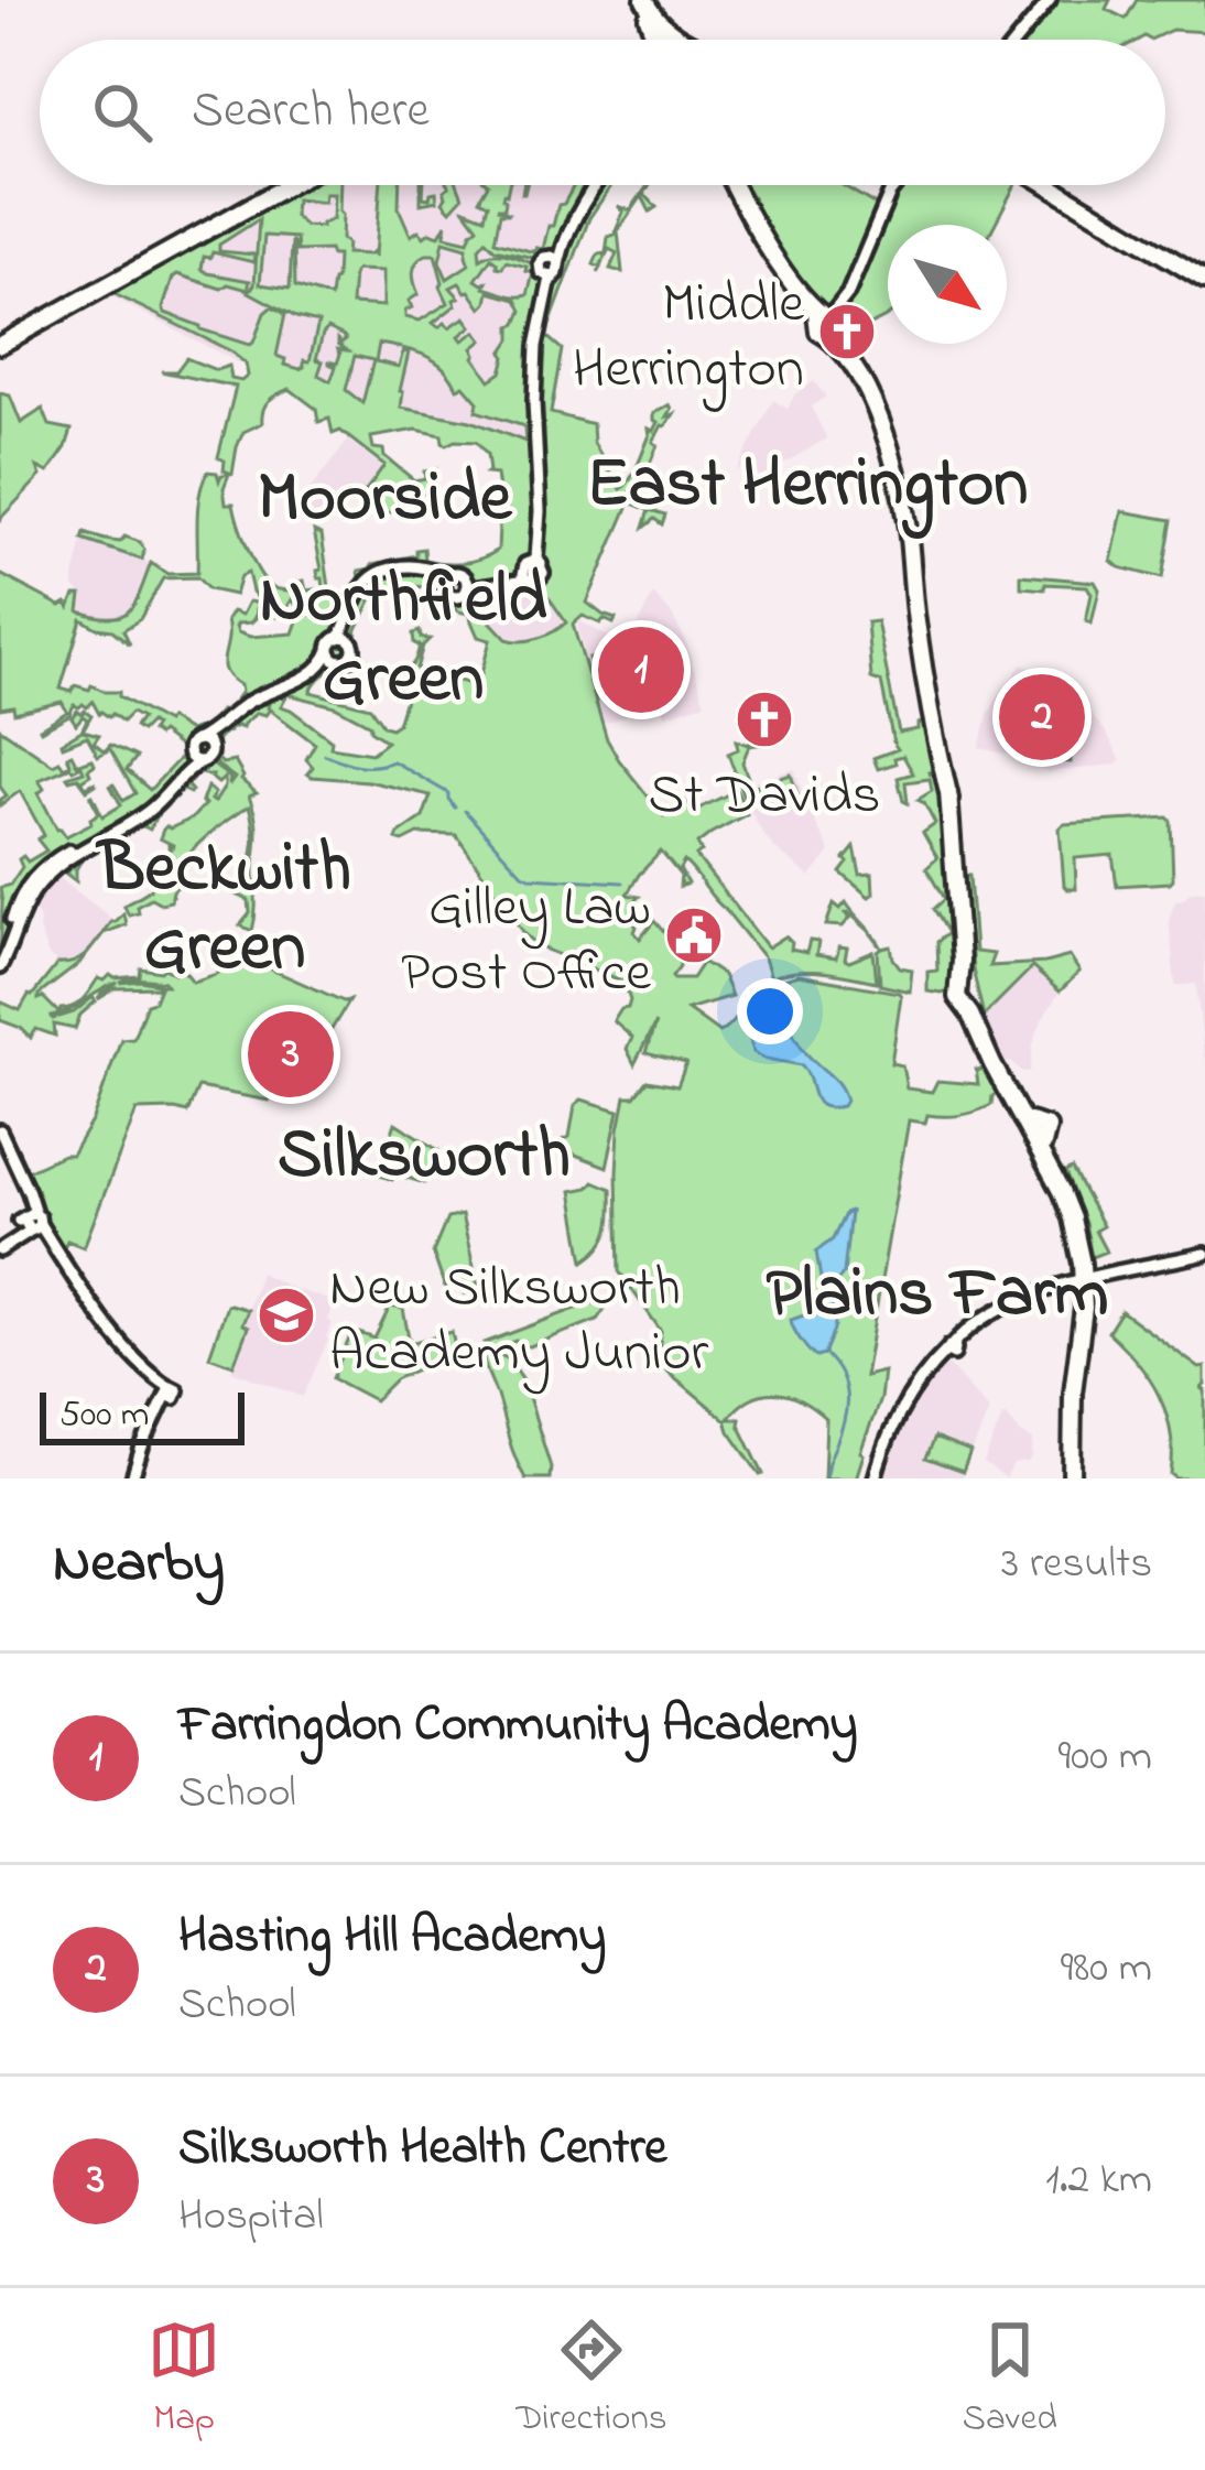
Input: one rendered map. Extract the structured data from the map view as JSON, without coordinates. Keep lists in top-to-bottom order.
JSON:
{
  "districts": [
    "East Herrington",
    "Moorside",
    "Northfield Green",
    "Beckwith Green",
    "Silksworth",
    "Plains Farm"
  ],
  "places": {
    "church": ["Middle Herrington", "St Davids"],
    "public building": ["Gilley Law Post Office"],
    "school or university": ["New Silksworth Academy Junior"]
  },
  "scale_bar": "500 m",
  "north": "bottom right",
  "page": {
    "search": "Search here",
    "pins": ["1", "2", "3"],
    "scale": "500 m",
    "heading": ["Nearby", "3 results"],
    "list": [
      {
        "mark": "1",
        "name": "Farringdon Community Academy",
        "note": "School",
        "value": "900 m"
      },
      {
        "mark": "2",
        "name": "Hasting Hill Academy",
        "note": "School",
        "value": "980 m"
      },
      {
        "mark": "3",
        "name": "Silksworth Health Centre",
        "note": "Hospital",
        "value": "1.2 km"
      }
    ],
    "nav": ["Map", "Directions", "Saved"]
  }
}
